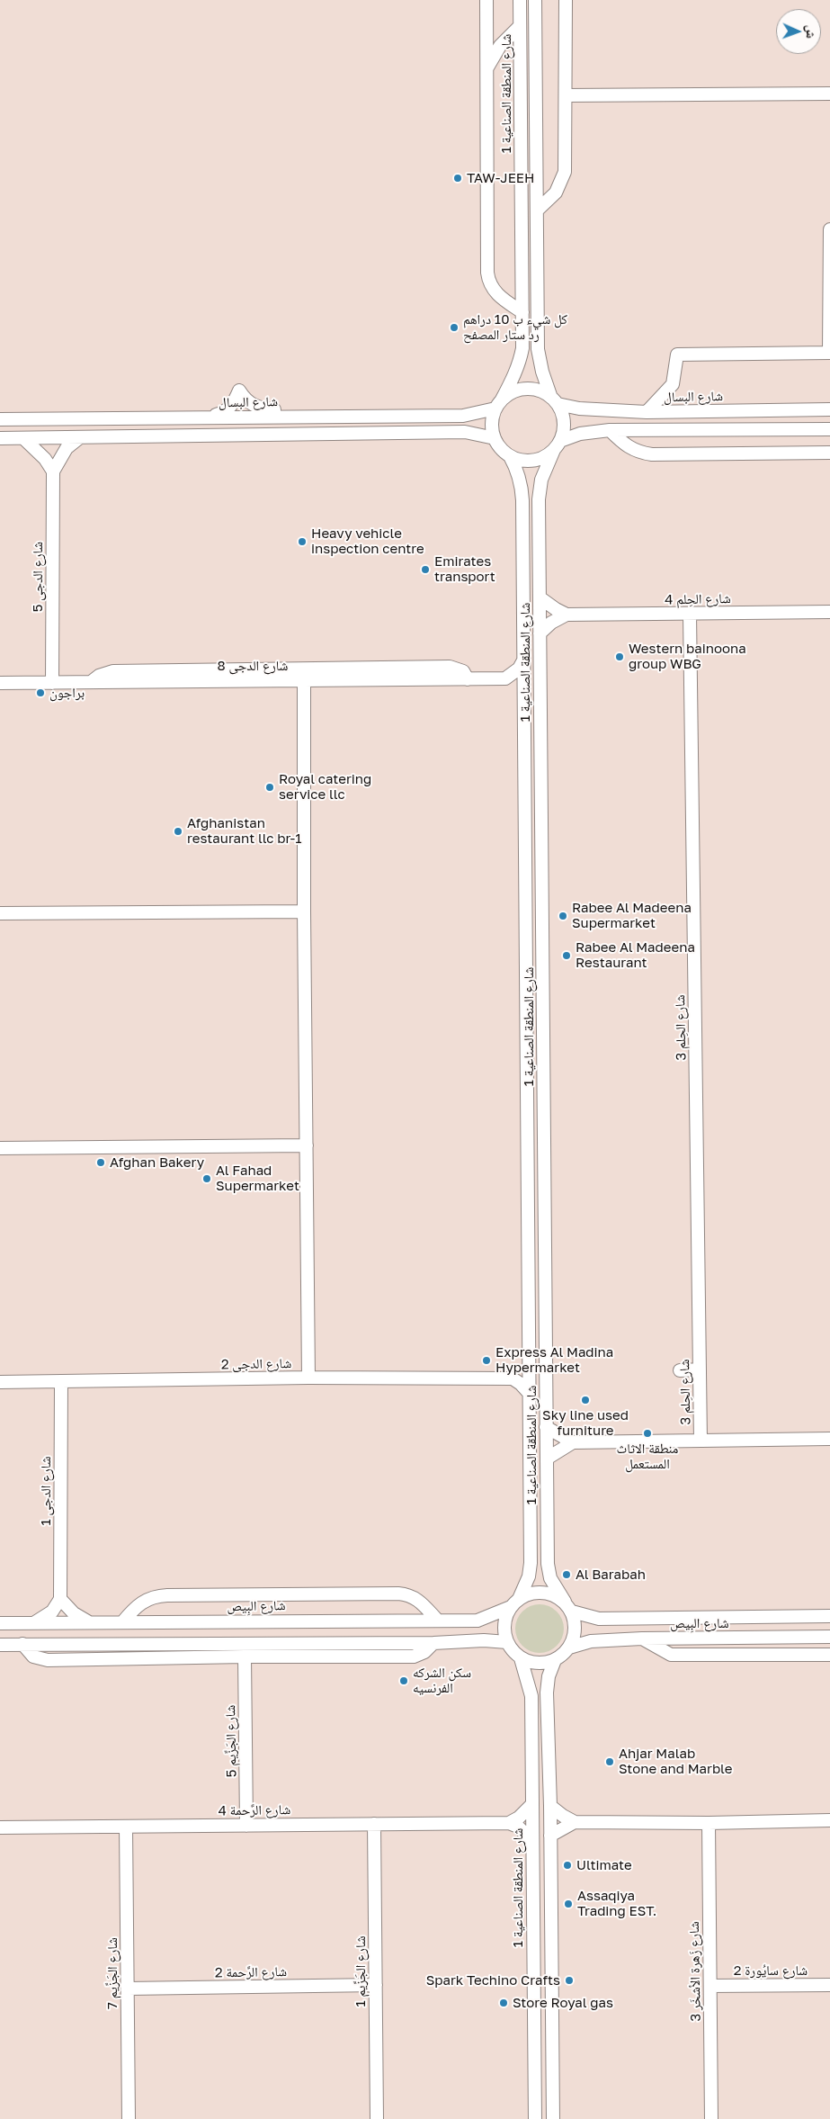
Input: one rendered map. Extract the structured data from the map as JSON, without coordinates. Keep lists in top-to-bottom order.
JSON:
{
  "streets": {
    "street": [
      "شارع المنطقة الصناعية 1",
      "شارع البسال",
      "شارع الدجى 5",
      "شارع الحِلم 4",
      "شارع الدجى 8",
      "شارع الحِلم 3",
      "شارع الدجى 2",
      "شارع الدجى 1",
      "شارع البِيص",
      "شارع الجَزِّيم 5",
      "شارع الرَّحمة 4",
      "شارع سايُورة 2",
      "شارع الجَزِّيم 1",
      "شارع زَهرة الأشخَر 3",
      "شارع الرَّحمة 2",
      "شارع الجَزِّيم 7"
    ]
  },
  "crossings": [
    ["شارع المنطقة الصناعية 1", "شارع البسال"],
    ["شارع المنطقة الصناعية 1", "شارع البِيص"],
    ["شارع الدجى 5", "شارع الدجى 8"],
    ["شارع الحِلم 4", "شارع الحِلم 3"],
    ["شارع الدجى 2", "شارع الدجى 1"],
    ["شارع الجَزِّيم 5", "شارع الرَّحمة 4"],
    ["شارع الرَّحمة 4", "شارع الجَزِّيم 1"],
    ["شارع الرَّحمة 4", "شارع الجَزِّيم 7"],
    ["شارع سايُورة 2", "شارع زَهرة الأشخَر 3"],
    ["شارع الجَزِّيم 1", "شارع الرَّحمة 2"],
    ["شارع الرَّحمة 2", "شارع الجَزِّيم 7"]
  ],
  "places": [
    "TAW-JEEH",
    "كل شيء ب 10 دراهم رد ستار المصفح",
    "Heavy vehicle inspection centre",
    "Emirates transport",
    "Western bainoona group WBG",
    "براجون",
    "Royal catering service llc",
    "Afghanistan restaurant llc br-1",
    "Rabee Al Madeena Supermarket",
    "Rabee Al Madeena Restaurant",
    "Afghan Bakery",
    "Al Fahad Supermarket",
    "Express Al Madina Hypermarket",
    "Sky line used furniture",
    "منطقة الاثاث المستعمل",
    "Al Barabah",
    "سكن الشركه الفرنسيه",
    "Ahjar Malab Stone and Marble",
    "Ultimate",
    "Assaqiya Trading EST.",
    "Spark Techino Crafts",
    "Store Royal gas"
  ],
  "north": "right"
}
